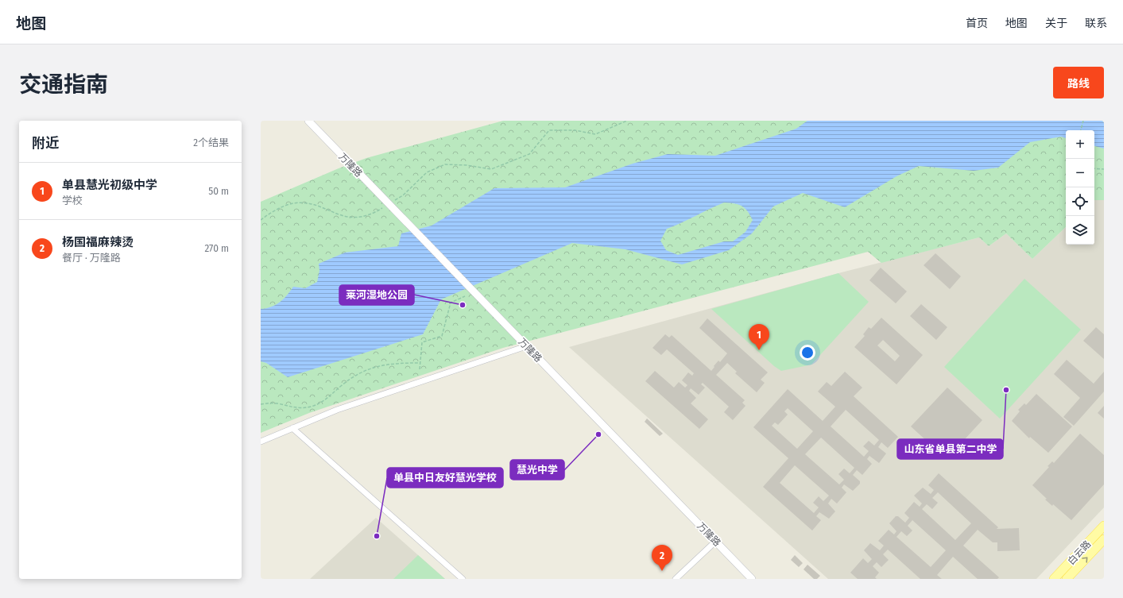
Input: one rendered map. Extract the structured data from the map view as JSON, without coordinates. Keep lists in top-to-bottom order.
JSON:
{
  "streets": {
    "main road": ["白云路"],
    "street": ["万隆路"]
  },
  "places": [
    "莱河湿地公园",
    "山东省单县第二中学",
    "慧光中学",
    "单县中日友好慧光学校"
  ],
  "page": {
    "header": "地图",
    "nav": [
      "首页",
      "地图",
      "关于",
      "联系"
    ],
    "title": "交通指南",
    "buttons": "路线",
    "heading": ["附近", "2个结果"],
    "map_buttons": ["+", "−"],
    "list": [
      {
        "mark": "1",
        "name": "单县慧光初级中学",
        "note": "学校",
        "value": "50 m"
      },
      {
        "mark": "2",
        "name": "杨国福麻辣烫",
        "note": "餐厅 · 万隆路",
        "value": "270 m"
      }
    ],
    "pins": ["1", "2"]
  }
}
